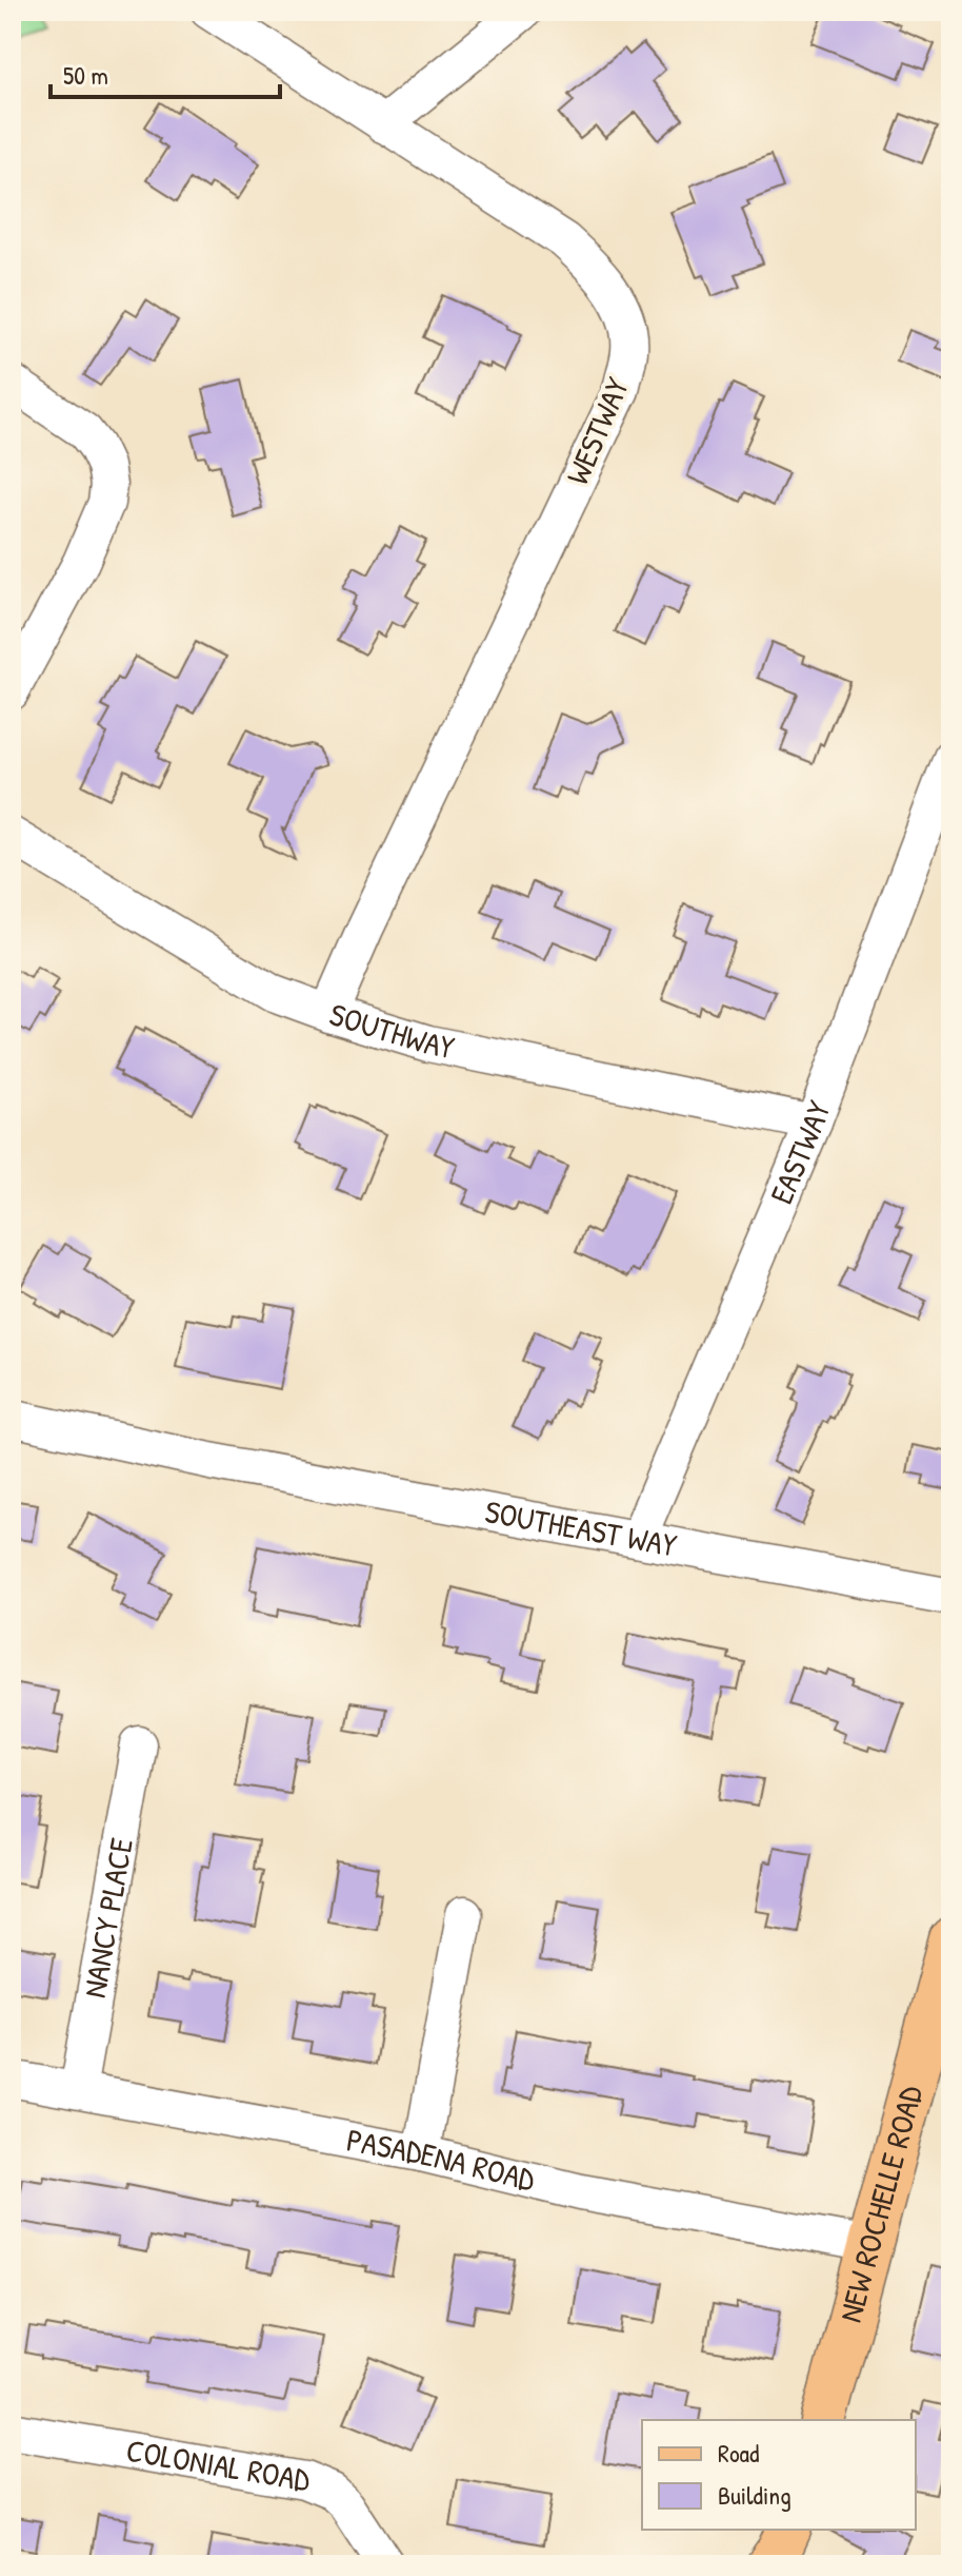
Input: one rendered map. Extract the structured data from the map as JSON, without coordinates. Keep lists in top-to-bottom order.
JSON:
{
  "streets": {
    "main road": ["NEW ROCHELLE ROAD"],
    "street": [
      "WESTWAY",
      "SOUTHWAY",
      "EASTWAY",
      "SOUTHEAST WAY",
      "NANCY PLACE",
      "PASADENA ROAD",
      "COLONIAL ROAD"
    ]
  },
  "crossings": [
    ["WESTWAY", "SOUTHWAY"],
    ["SOUTHWAY", "EASTWAY"],
    ["EASTWAY", "SOUTHEAST WAY"],
    ["NANCY PLACE", "PASADENA ROAD"],
    ["PASADENA ROAD", "NEW ROCHELLE ROAD"]
  ],
  "legend": ["Road", "Building"],
  "scale_bar": "50 m"
}
